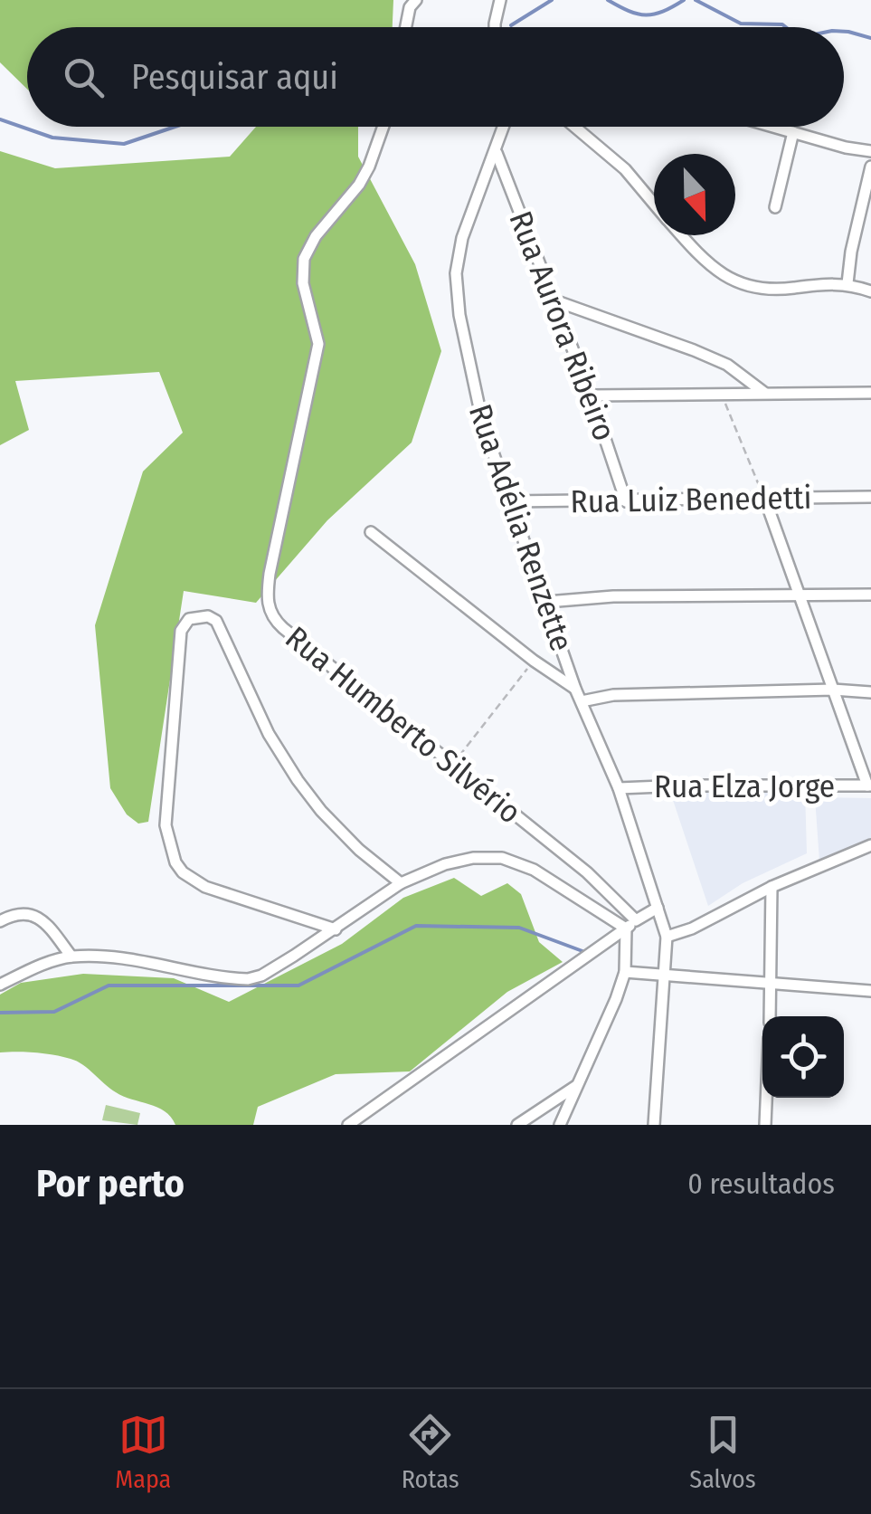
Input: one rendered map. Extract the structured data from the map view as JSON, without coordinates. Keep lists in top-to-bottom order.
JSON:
{
  "streets": {
    "street": [
      "Rua Aurora Ribeiro",
      "Rua Luiz Benedetti",
      "Rua Adélia Renzette",
      "Rua Humberto Silvério",
      "Rua Elza Jorge"
    ]
  },
  "crossings": [
    ["Rua Aurora Ribeiro", "Rua Luiz Benedetti"],
    ["Rua Aurora Ribeiro", "Rua Adélia Renzette"],
    ["Rua Luiz Benedetti", "Rua Adélia Renzette"],
    ["Rua Adélia Renzette", "Rua Elza Jorge"]
  ],
  "north": "bottom",
  "page": {
    "search": "Pesquisar aqui",
    "heading": ["Por perto", "0 resultados"],
    "nav": ["Mapa", "Rotas", "Salvos"]
  }
}
